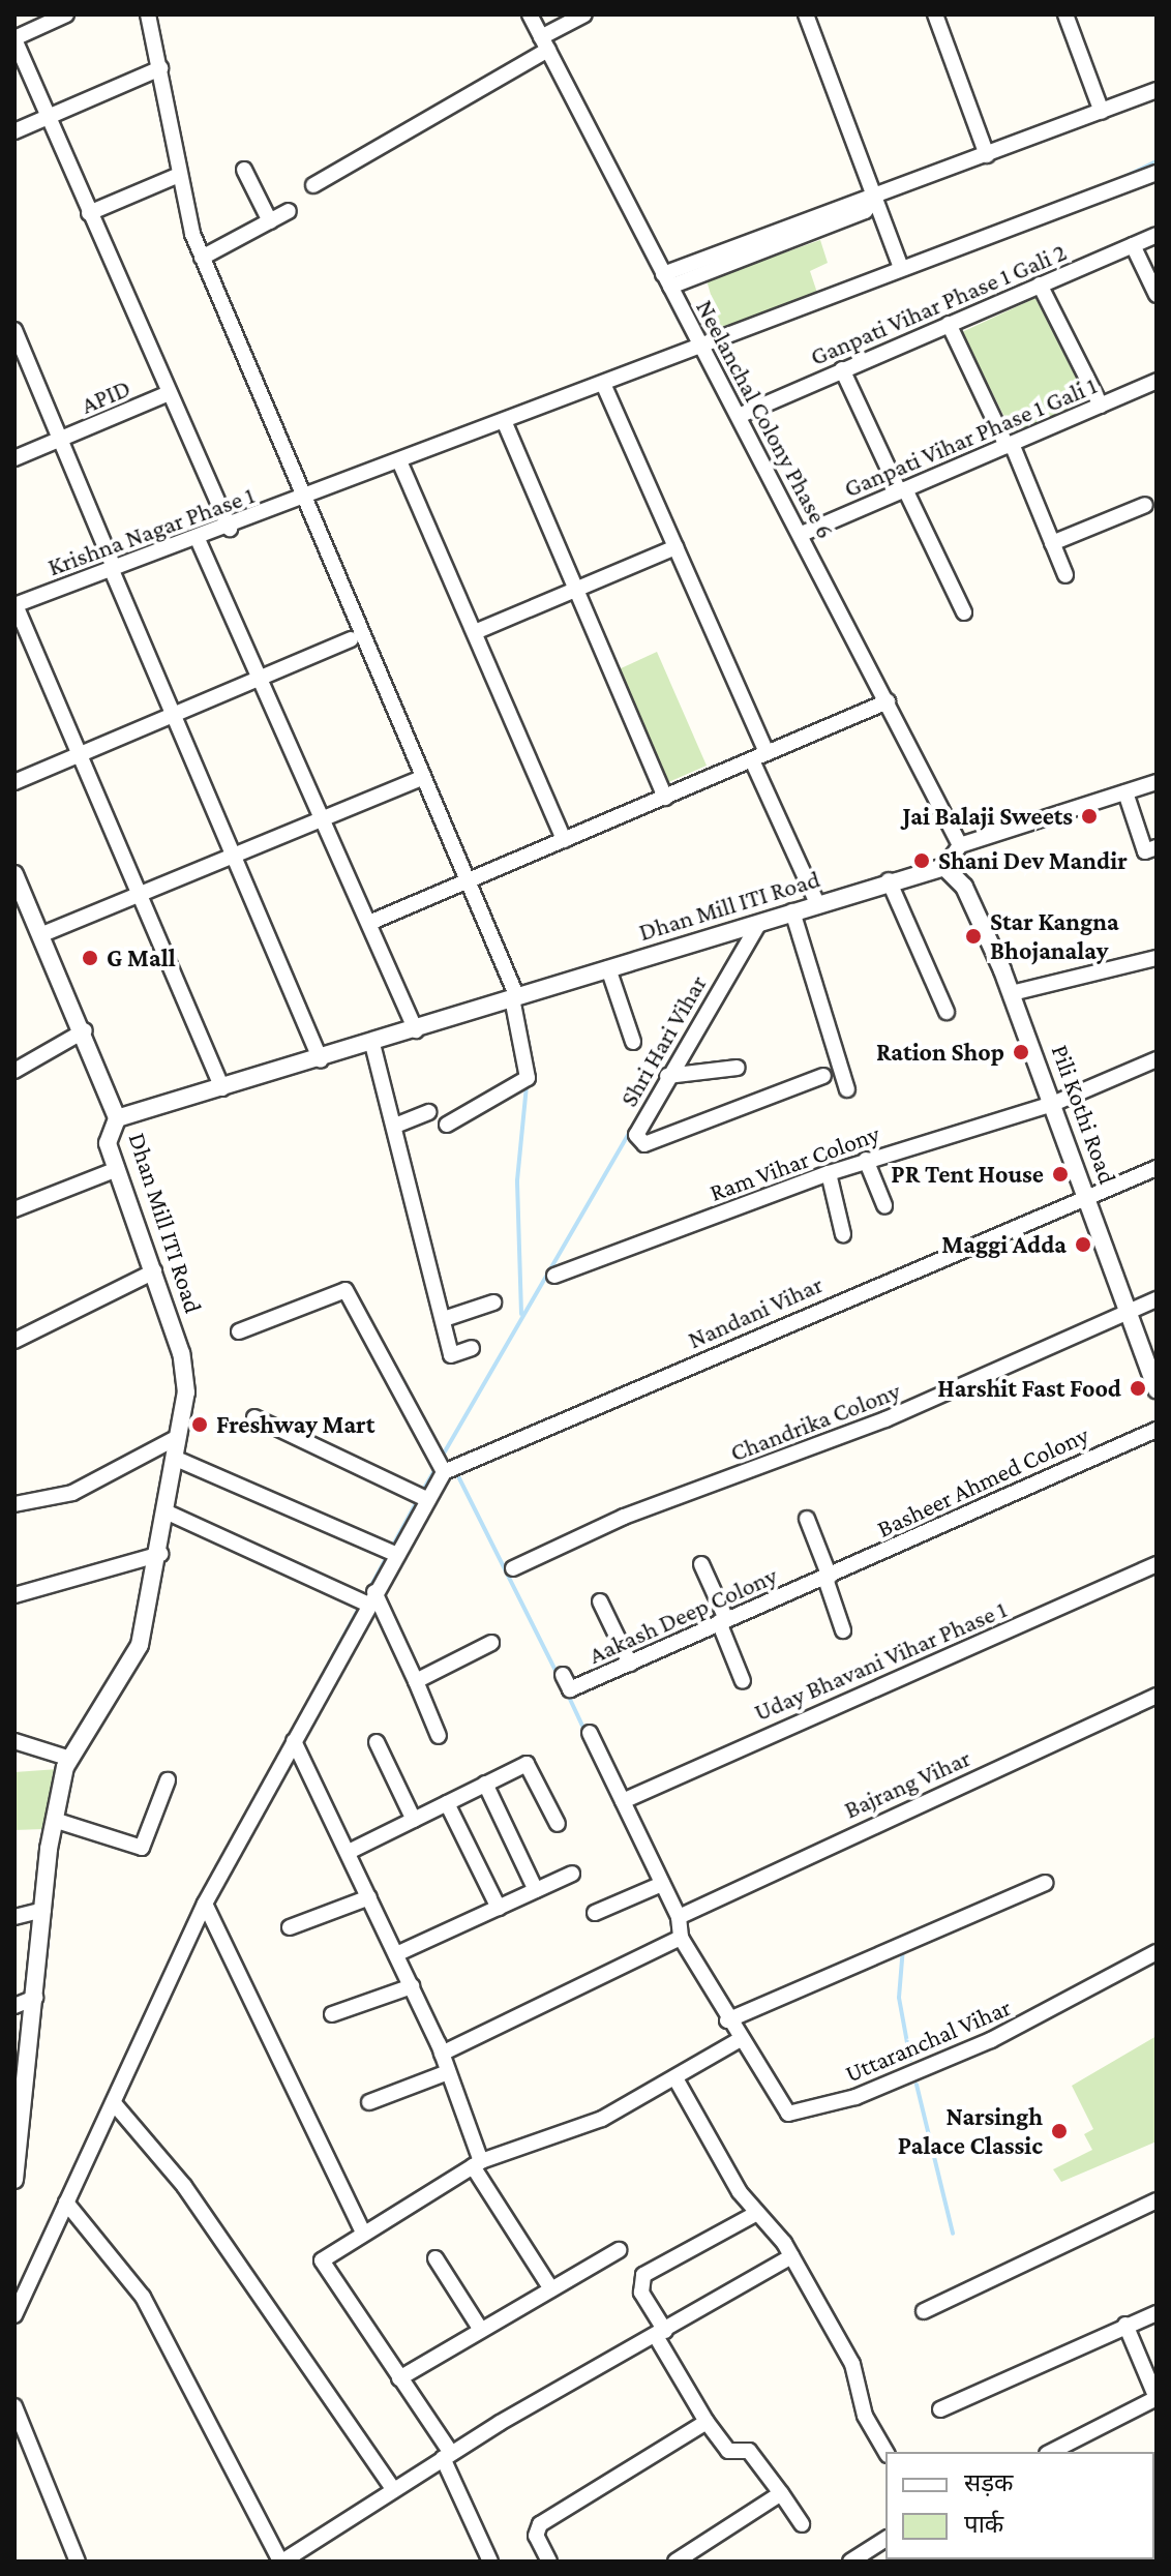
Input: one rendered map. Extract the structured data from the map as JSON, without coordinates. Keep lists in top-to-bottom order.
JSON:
{
  "streets": {
    "street": [
      "Ganpati Vihar Phase 1 Gali 2",
      "APID",
      "Neelanchal Colony Phase 6",
      "Ganpati Vihar Phase 1 Gali 1",
      "Krishna Nagar Phase 1",
      "Dhan Mill ITI Road",
      "Shri Hari Vihar",
      "Pili Kothi Road",
      "Ram Vihar Colony",
      "Nandani Vihar",
      "Chandrika Colony",
      "Basheer Ahmed Colony",
      "Aakash Deep Colony",
      "Uday Bhavani Vihar Phase 1",
      "Bajrang Vihar",
      "Uttaranchal Vihar"
    ]
  },
  "crossings": [
    ["Ganpati Vihar Phase 1 Gali 2", "Neelanchal Colony Phase 6"],
    ["Neelanchal Colony Phase 6", "Ganpati Vihar Phase 1 Gali 1"],
    ["Neelanchal Colony Phase 6", "Krishna Nagar Phase 1"],
    ["Dhan Mill ITI Road", "Shri Hari Vihar"],
    ["Dhan Mill ITI Road", "Pili Kothi Road"],
    ["Pili Kothi Road", "Ram Vihar Colony"],
    ["Pili Kothi Road", "Nandani Vihar"],
    ["Pili Kothi Road", "Chandrika Colony"],
    ["Basheer Ahmed Colony", "Aakash Deep Colony"]
  ],
  "places": [
    "Jai Balaji Sweets",
    "Shani Dev Mandir",
    "Star Kangna Bhojanalay",
    "G Mall",
    "Ration Shop",
    "PR Tent House",
    "Maggi Adda",
    "Harshit Fast Food",
    "Freshway Mart",
    "Narsingh Palace Classic"
  ],
  "legend": ["सड़क", "पार्क"]
}
